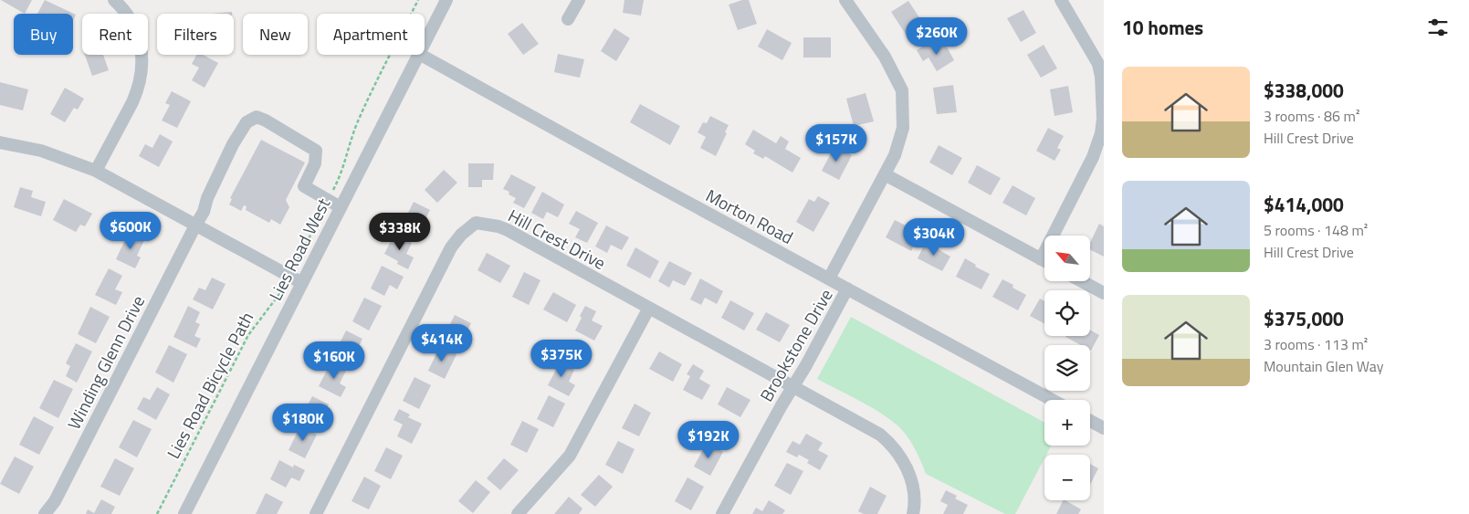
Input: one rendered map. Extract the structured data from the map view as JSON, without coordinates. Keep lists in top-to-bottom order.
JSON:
{
  "streets": {
    "street": [
      "Morton Road",
      "Hill Crest Drive",
      "Lies Road West",
      "Brookstone Drive",
      "Winding Glenn Drive"
    ],
    "path": ["Lies Road Bicycle Path"]
  },
  "crossings": [
    ["Morton Road", "Lies Road West"],
    ["Morton Road", "Brookstone Drive"],
    ["Hill Crest Drive", "Brookstone Drive"],
    ["Winding Glenn Drive", "Lies Road Bicycle Path"]
  ],
  "north": "top left",
  "page": {
    "heading": "10 homes",
    "chip": [
      "Buy",
      "Rent",
      "Filters",
      "New",
      "Apartment"
    ],
    "price": [
      "$260K",
      "$157K",
      "$600K",
      "$338K",
      "$304K",
      "$414K",
      "$375K",
      "$160K",
      "$180K",
      "$192K"
    ],
    "list": [
      {
        "name": "$338,000",
        "note": "3 rooms · 86 m² · Hill Crest Drive"
      },
      {
        "name": "$414,000",
        "note": "5 rooms · 148 m² · Hill Crest Drive"
      },
      {
        "name": "$375,000",
        "note": "3 rooms · 113 m² · Mountain Glen Way"
      }
    ],
    "map_buttons": ["+", "−"]
  }
}
